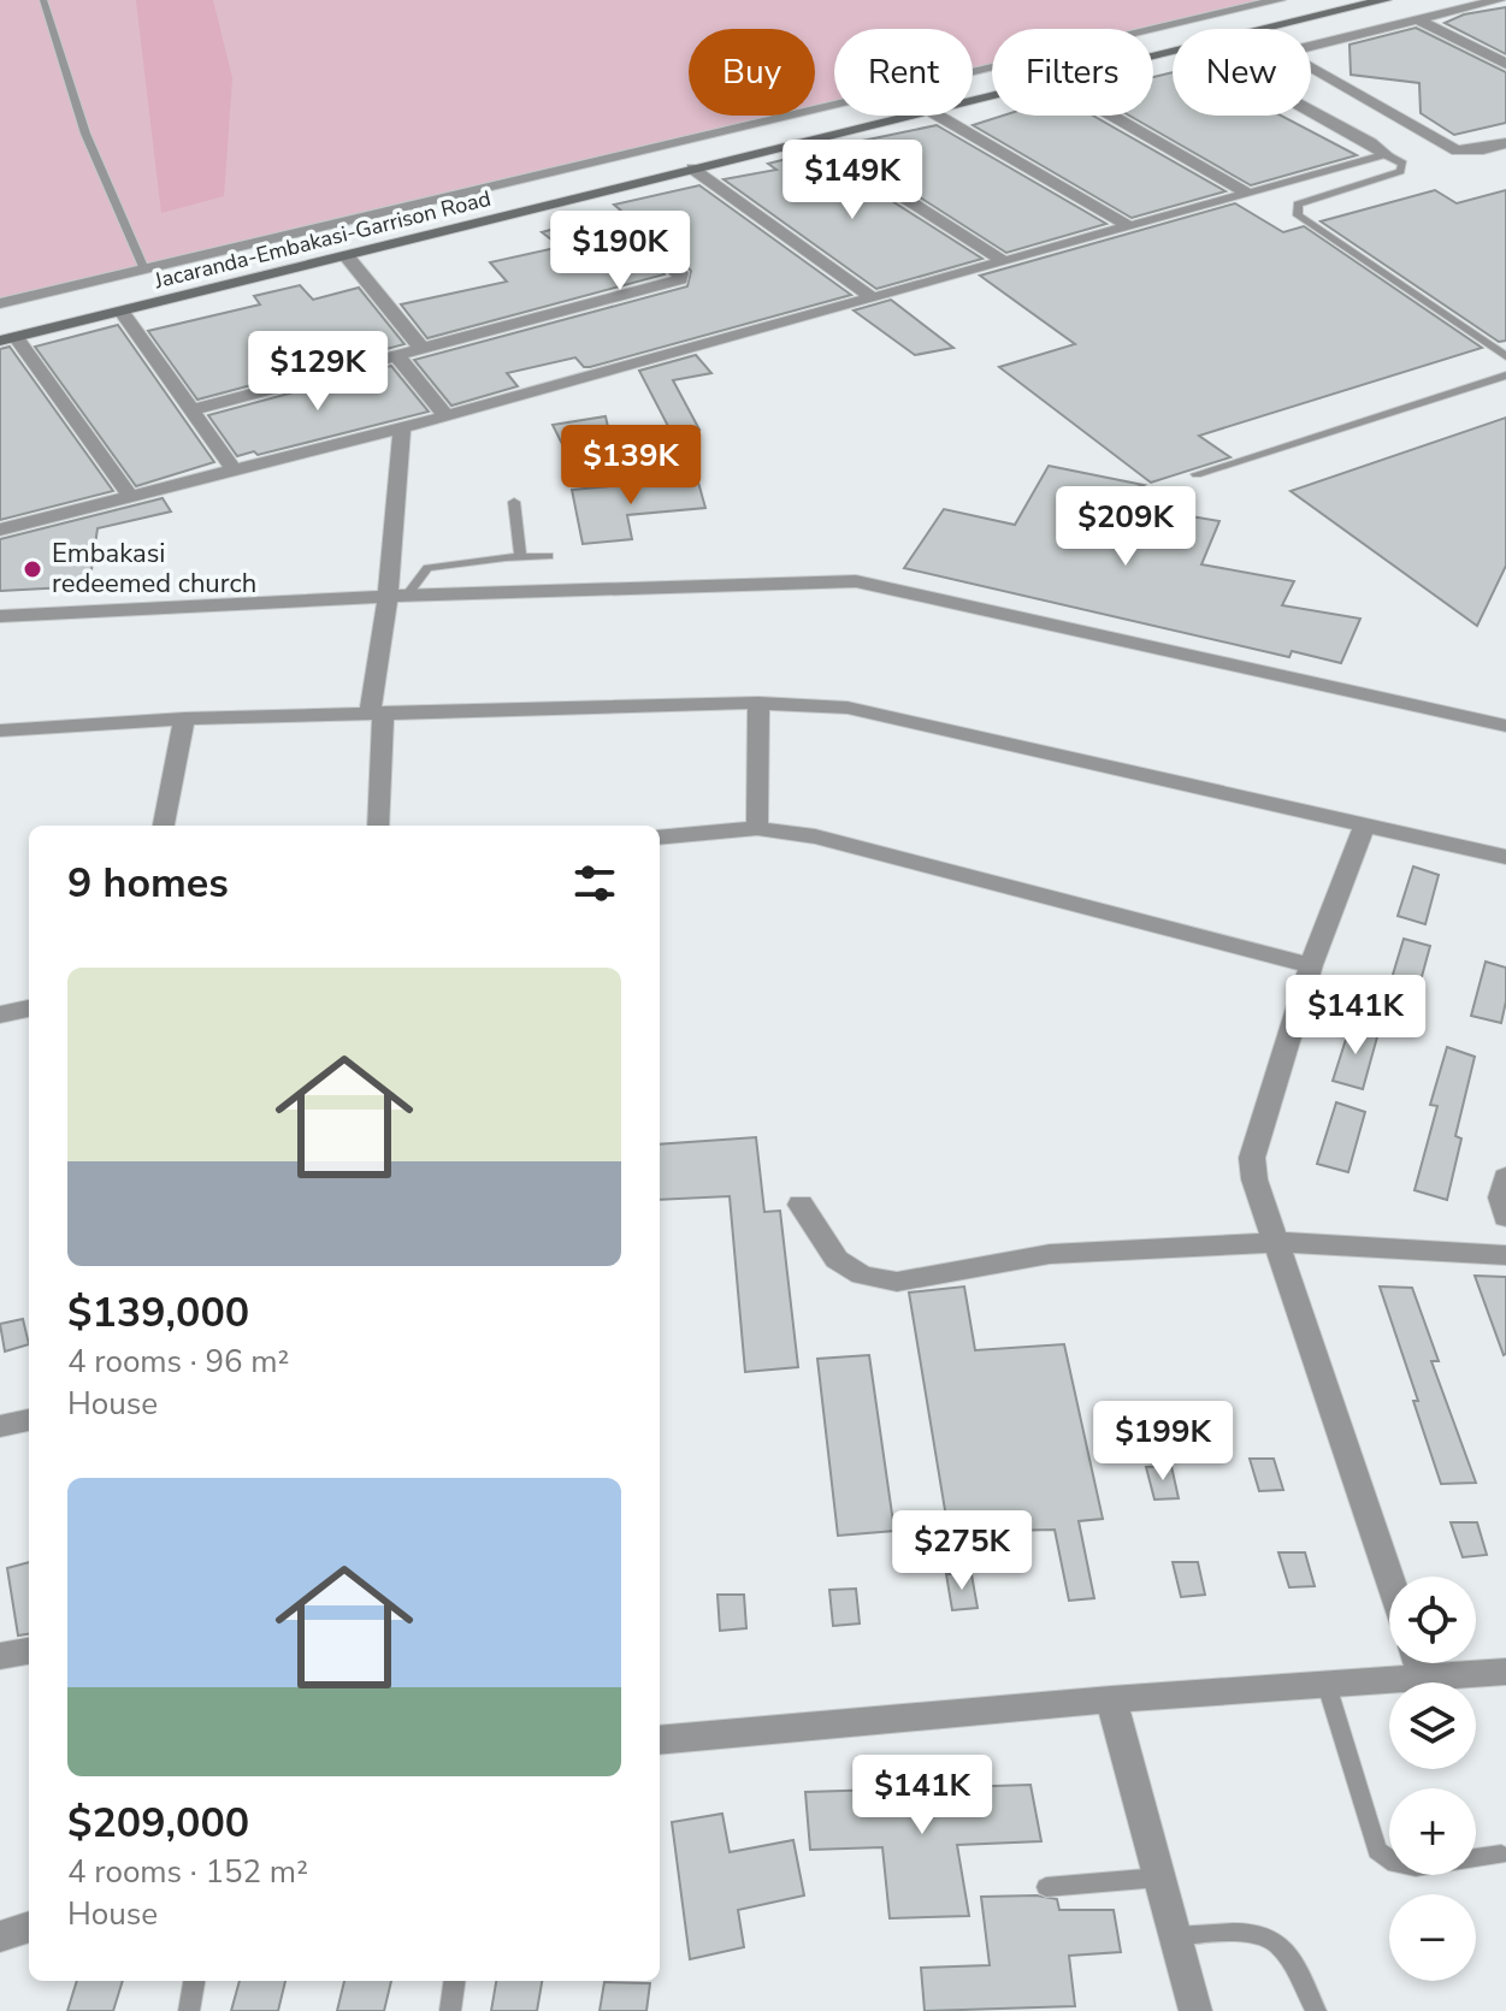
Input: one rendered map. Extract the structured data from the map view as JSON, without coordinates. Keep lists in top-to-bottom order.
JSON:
{
  "streets": {
    "street": ["Jacaranda-Embakasi-Garrison Road"]
  },
  "places": ["Embakasi redeemed church"],
  "page": {
    "chip": [
      "Buy",
      "Rent",
      "Filters",
      "New"
    ],
    "price": [
      "$149K",
      "$190K",
      "$129K",
      "$139K",
      "$209K",
      "$141K",
      "$199K",
      "$275K",
      "$141K"
    ],
    "heading": "9 homes",
    "list": [
      {
        "name": "$139,000",
        "note": "4 rooms · 96 m² · House"
      },
      {
        "name": "$209,000",
        "note": "4 rooms · 152 m² · House"
      }
    ],
    "map_buttons": ["+", "−"]
  }
}
